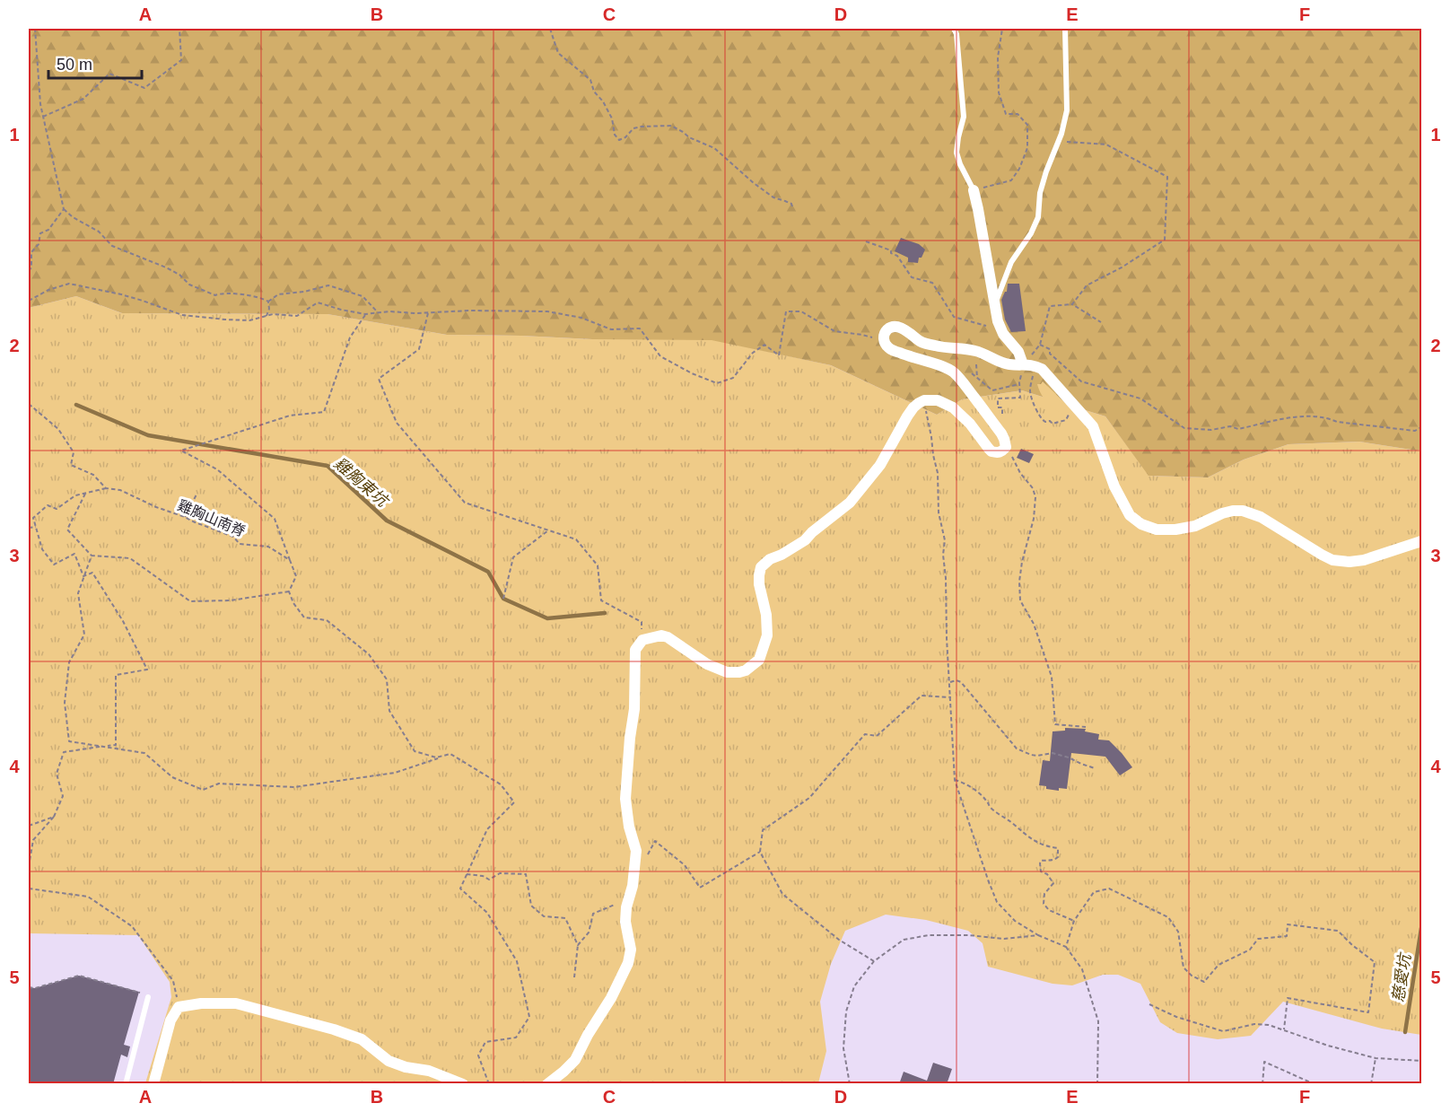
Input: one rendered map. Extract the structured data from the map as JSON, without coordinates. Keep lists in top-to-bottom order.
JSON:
{
  "streets": {
    "path": ["雞胸山南脊"]
  },
  "water": ["雞胸東坑", "慈愛坑"],
  "scale_bar": "50 m",
  "grid": {
    "columns": [
      "A",
      "B",
      "C",
      "D",
      "E",
      "F"
    ],
    "rows": [
      "1",
      "2",
      "3",
      "4",
      "5"
    ]
  }
}
